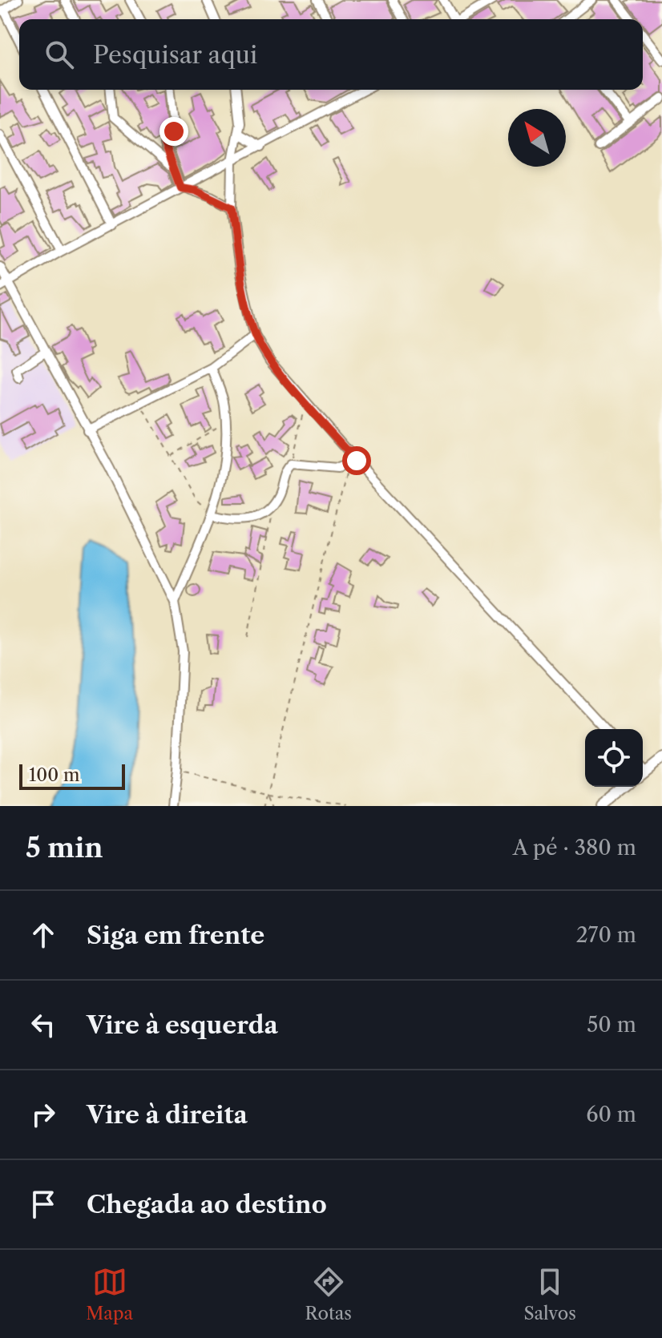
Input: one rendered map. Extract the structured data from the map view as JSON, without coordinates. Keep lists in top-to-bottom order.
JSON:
{
  "scale_bar": "100 m",
  "north": "top left",
  "page": {
    "search": "Pesquisar aqui",
    "scale": "100 m",
    "heading": ["5 min", "A pé · 380 m"],
    "list": [
      ["Siga em frente", "270 m"],
      ["Vire à esquerda", "50 m"],
      ["Vire à direita", "60 m"],
      "Chegada ao destino"
    ],
    "nav": ["Mapa", "Rotas", "Salvos"]
  }
}
